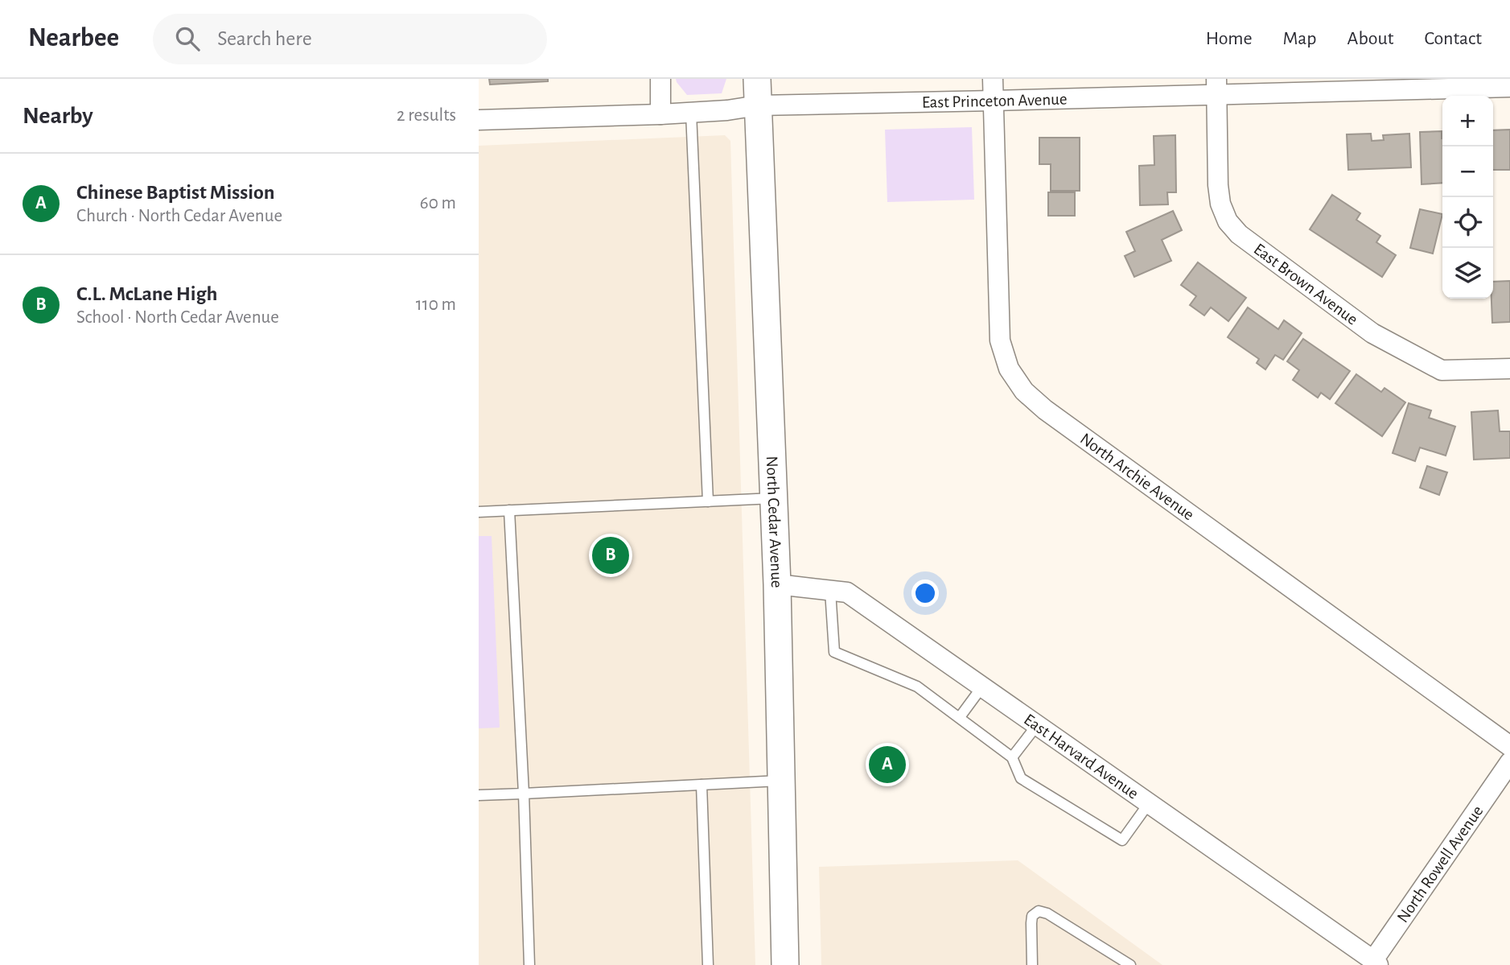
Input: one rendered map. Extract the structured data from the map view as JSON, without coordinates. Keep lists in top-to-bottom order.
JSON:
{
  "streets": {
    "main road": ["North Cedar Avenue"],
    "street": [
      "East Princeton Avenue",
      "East Brown Avenue",
      "North Archie Avenue",
      "East Harvard Avenue",
      "North Rowell Avenue"
    ]
  },
  "crossings": [
    ["East Princeton Avenue", "East Brown Avenue"],
    ["East Princeton Avenue", "North Archie Avenue"],
    ["East Princeton Avenue", "North Cedar Avenue"],
    ["North Cedar Avenue", "East Harvard Avenue"],
    ["East Harvard Avenue", "North Rowell Avenue"]
  ],
  "page": {
    "header": "Nearbee",
    "search": "Search here",
    "nav": [
      "Home",
      "Map",
      "About",
      "Contact"
    ],
    "heading": ["Nearby", "2 results"],
    "map_buttons": ["+", "−"],
    "list": [
      {
        "mark": "A",
        "name": "Chinese Baptist Mission",
        "note": "Church · North Cedar Avenue",
        "value": "60 m"
      },
      {
        "mark": "B",
        "name": "C.L. McLane High",
        "note": "School · North Cedar Avenue",
        "value": "110 m"
      }
    ],
    "pins": ["B", "A"]
  }
}
